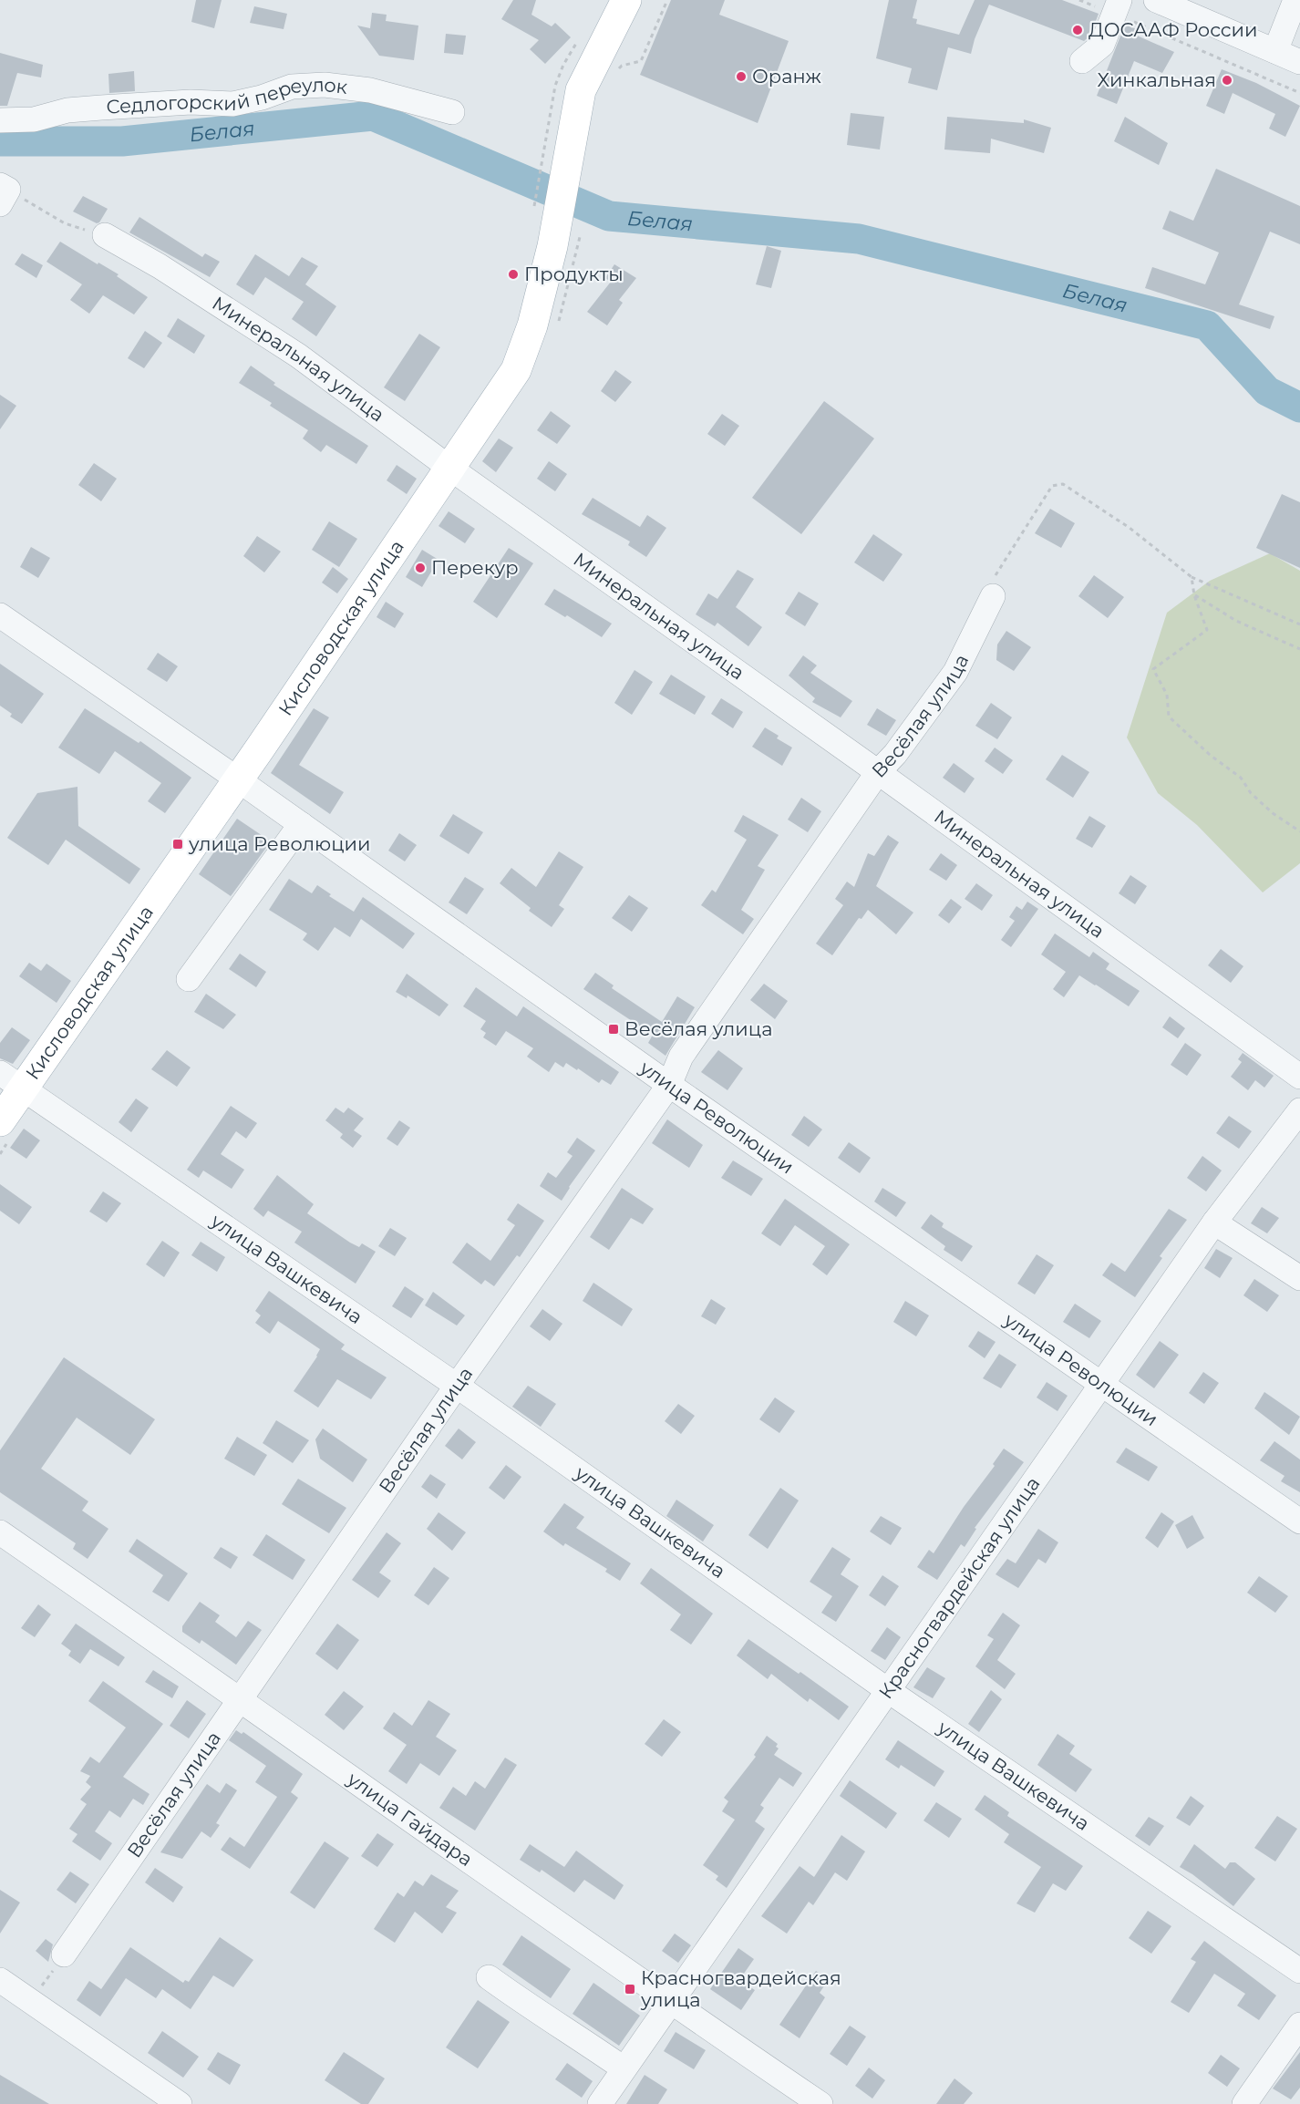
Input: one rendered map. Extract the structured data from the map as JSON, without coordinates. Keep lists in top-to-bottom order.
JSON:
{
  "streets": {
    "main road": ["Кисловодская улица"],
    "street": [
      "Седлогорский переулок",
      "Минеральная улица",
      "Весёлая улица",
      "улица Революции",
      "улица Вашкевича",
      "Красногвардейская улица",
      "улица Гайдара"
    ]
  },
  "crossings": [
    ["Минеральная улица", "Кисловодская улица"],
    ["Минеральная улица", "Весёлая улица"],
    ["Кисловодская улица", "улица Революции"],
    ["Кисловодская улица", "улица Вашкевича"],
    ["Весёлая улица", "улица Революции"],
    ["Весёлая улица", "улица Вашкевича"],
    ["Весёлая улица", "улица Гайдара"],
    ["улица Революции", "Красногвардейская улица"],
    ["улица Вашкевича", "Красногвардейская улица"],
    ["Красногвардейская улица", "улица Гайдара"]
  ],
  "water": ["Белая"],
  "places": {
    "other": [
      "ДОСААФ России",
      "Оранж",
      "Хинкальная",
      "Продукты",
      "Перекур"
    ],
    "transit": ["улица Революции", "Весёлая улица", "Красногвардейская улица"]
  }
}
